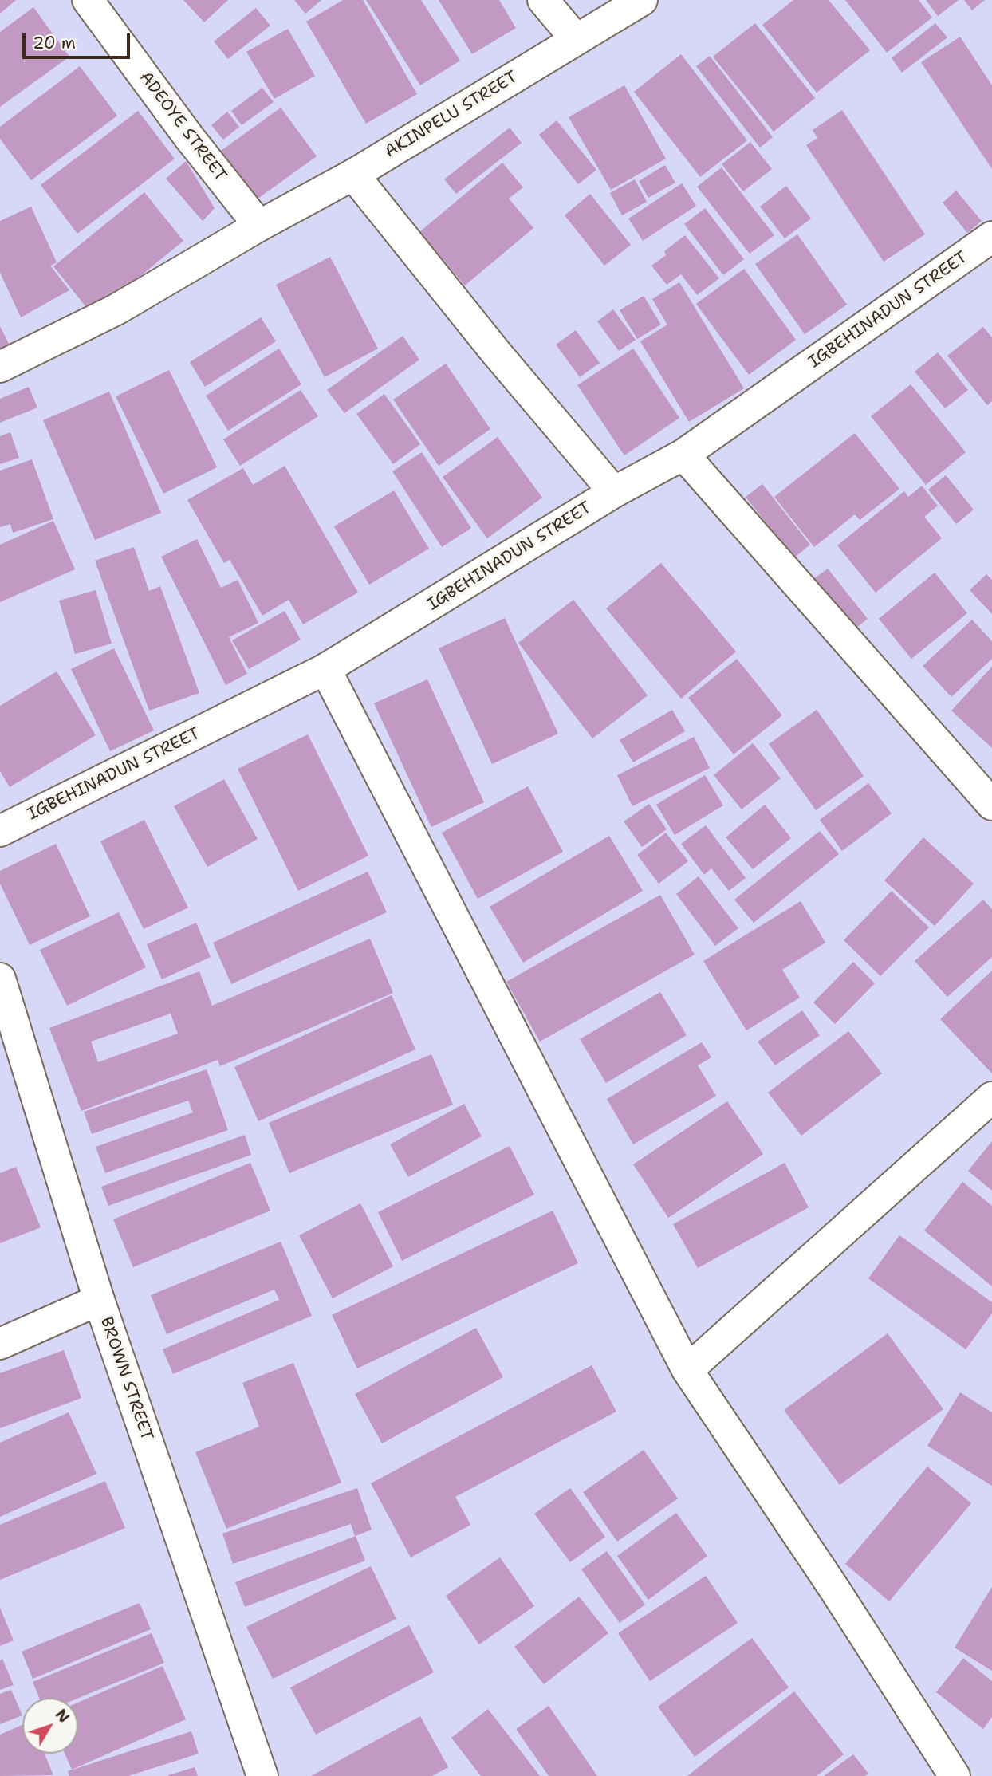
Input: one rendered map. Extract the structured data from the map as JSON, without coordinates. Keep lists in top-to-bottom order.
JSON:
{
  "streets": {
    "street": [
      "AKINPELU STREET",
      "ADEOYE STREET",
      "IGBEHINADUN STREET",
      "BROWN STREET"
    ]
  },
  "crossings": [
    ["AKINPELU STREET", "ADEOYE STREET"]
  ],
  "scale_bar": "20 m",
  "north": "top right"
}
